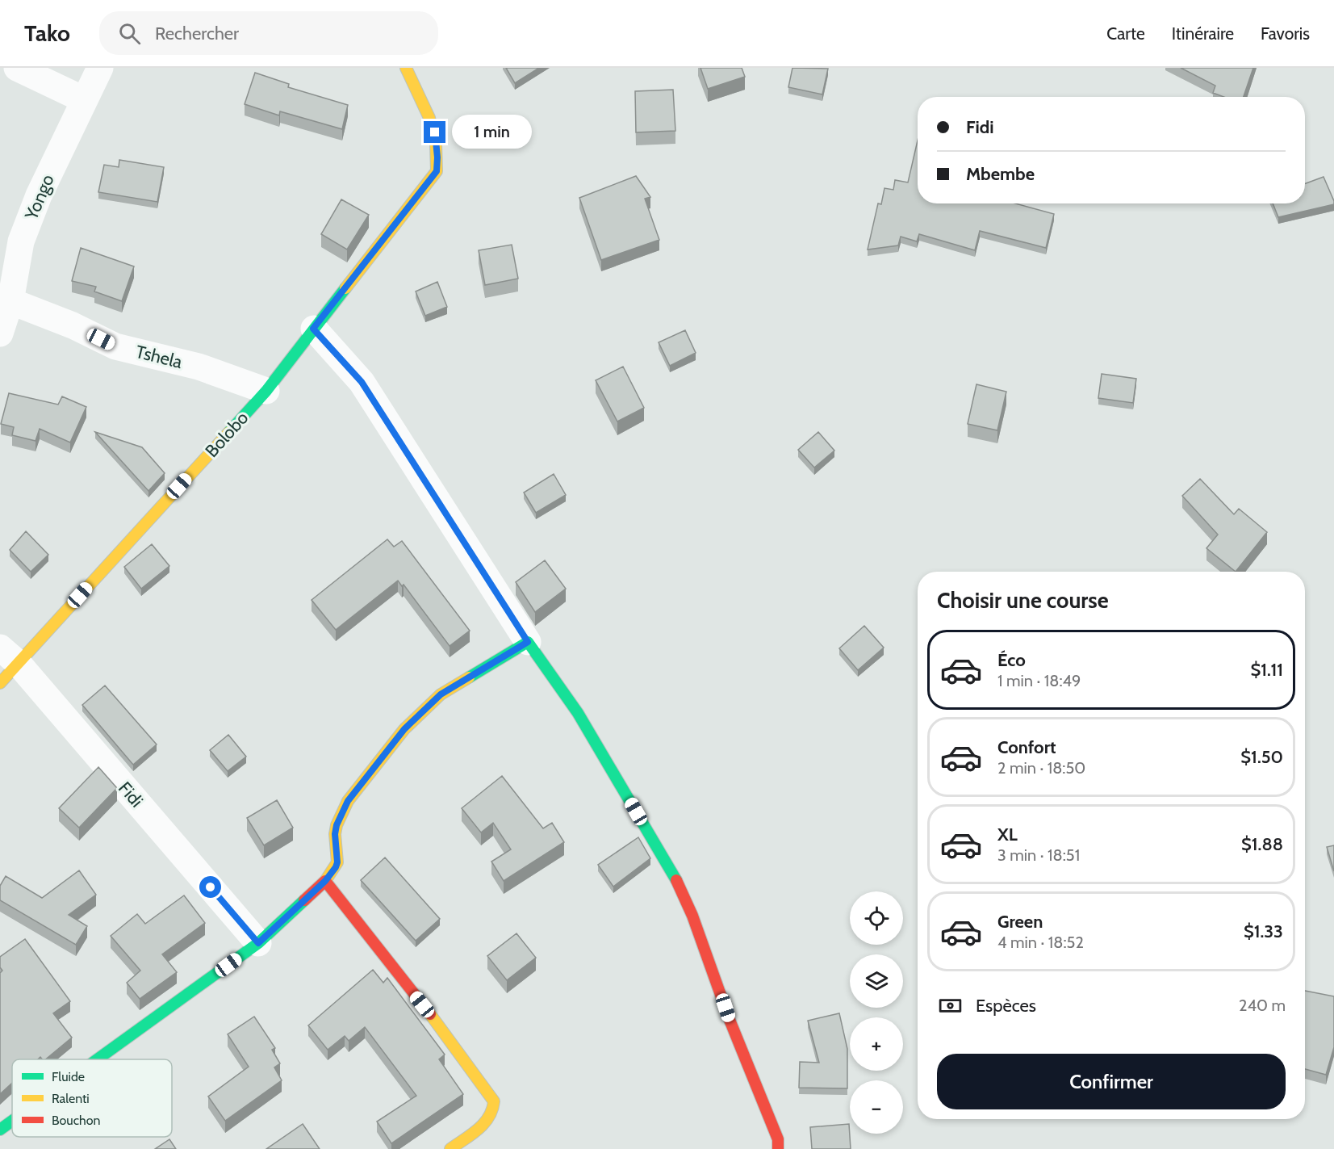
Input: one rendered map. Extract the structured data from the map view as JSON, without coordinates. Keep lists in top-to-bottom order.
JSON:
{
  "streets": {
    "street": [
      "Yongo",
      "Tshela",
      "Bolobo",
      "Fidi"
    ]
  },
  "crossings": [
    ["Yongo", "Tshela"],
    ["Tshela", "Bolobo"],
    ["Bolobo", "Fidi"]
  ],
  "legend": ["Fluide", "Ralenti", "Bouchon"],
  "page": {
    "header": "Tako",
    "search": "Rechercher",
    "nav": ["Carte", "Itinéraire", "Favoris"],
    "banner": ["Fidi", "Mbembe"],
    "bubble": "1 min",
    "heading": "Choisir une course",
    "list": [
      {
        "name": "Éco",
        "note": "1 min · 18:49",
        "value": "$1.11"
      },
      {
        "name": "Confort",
        "note": "2 min · 18:50",
        "value": "$1.50"
      },
      {
        "name": "XL",
        "note": "3 min · 18:51",
        "value": "$1.88"
      },
      {
        "name": "Green",
        "note": "4 min · 18:52",
        "value": "$1.33"
      }
    ],
    "map_buttons": ["+", "−"],
    "pay": ["Espèces", "240 m"],
    "buttons": "Confirmer"
  }
}
